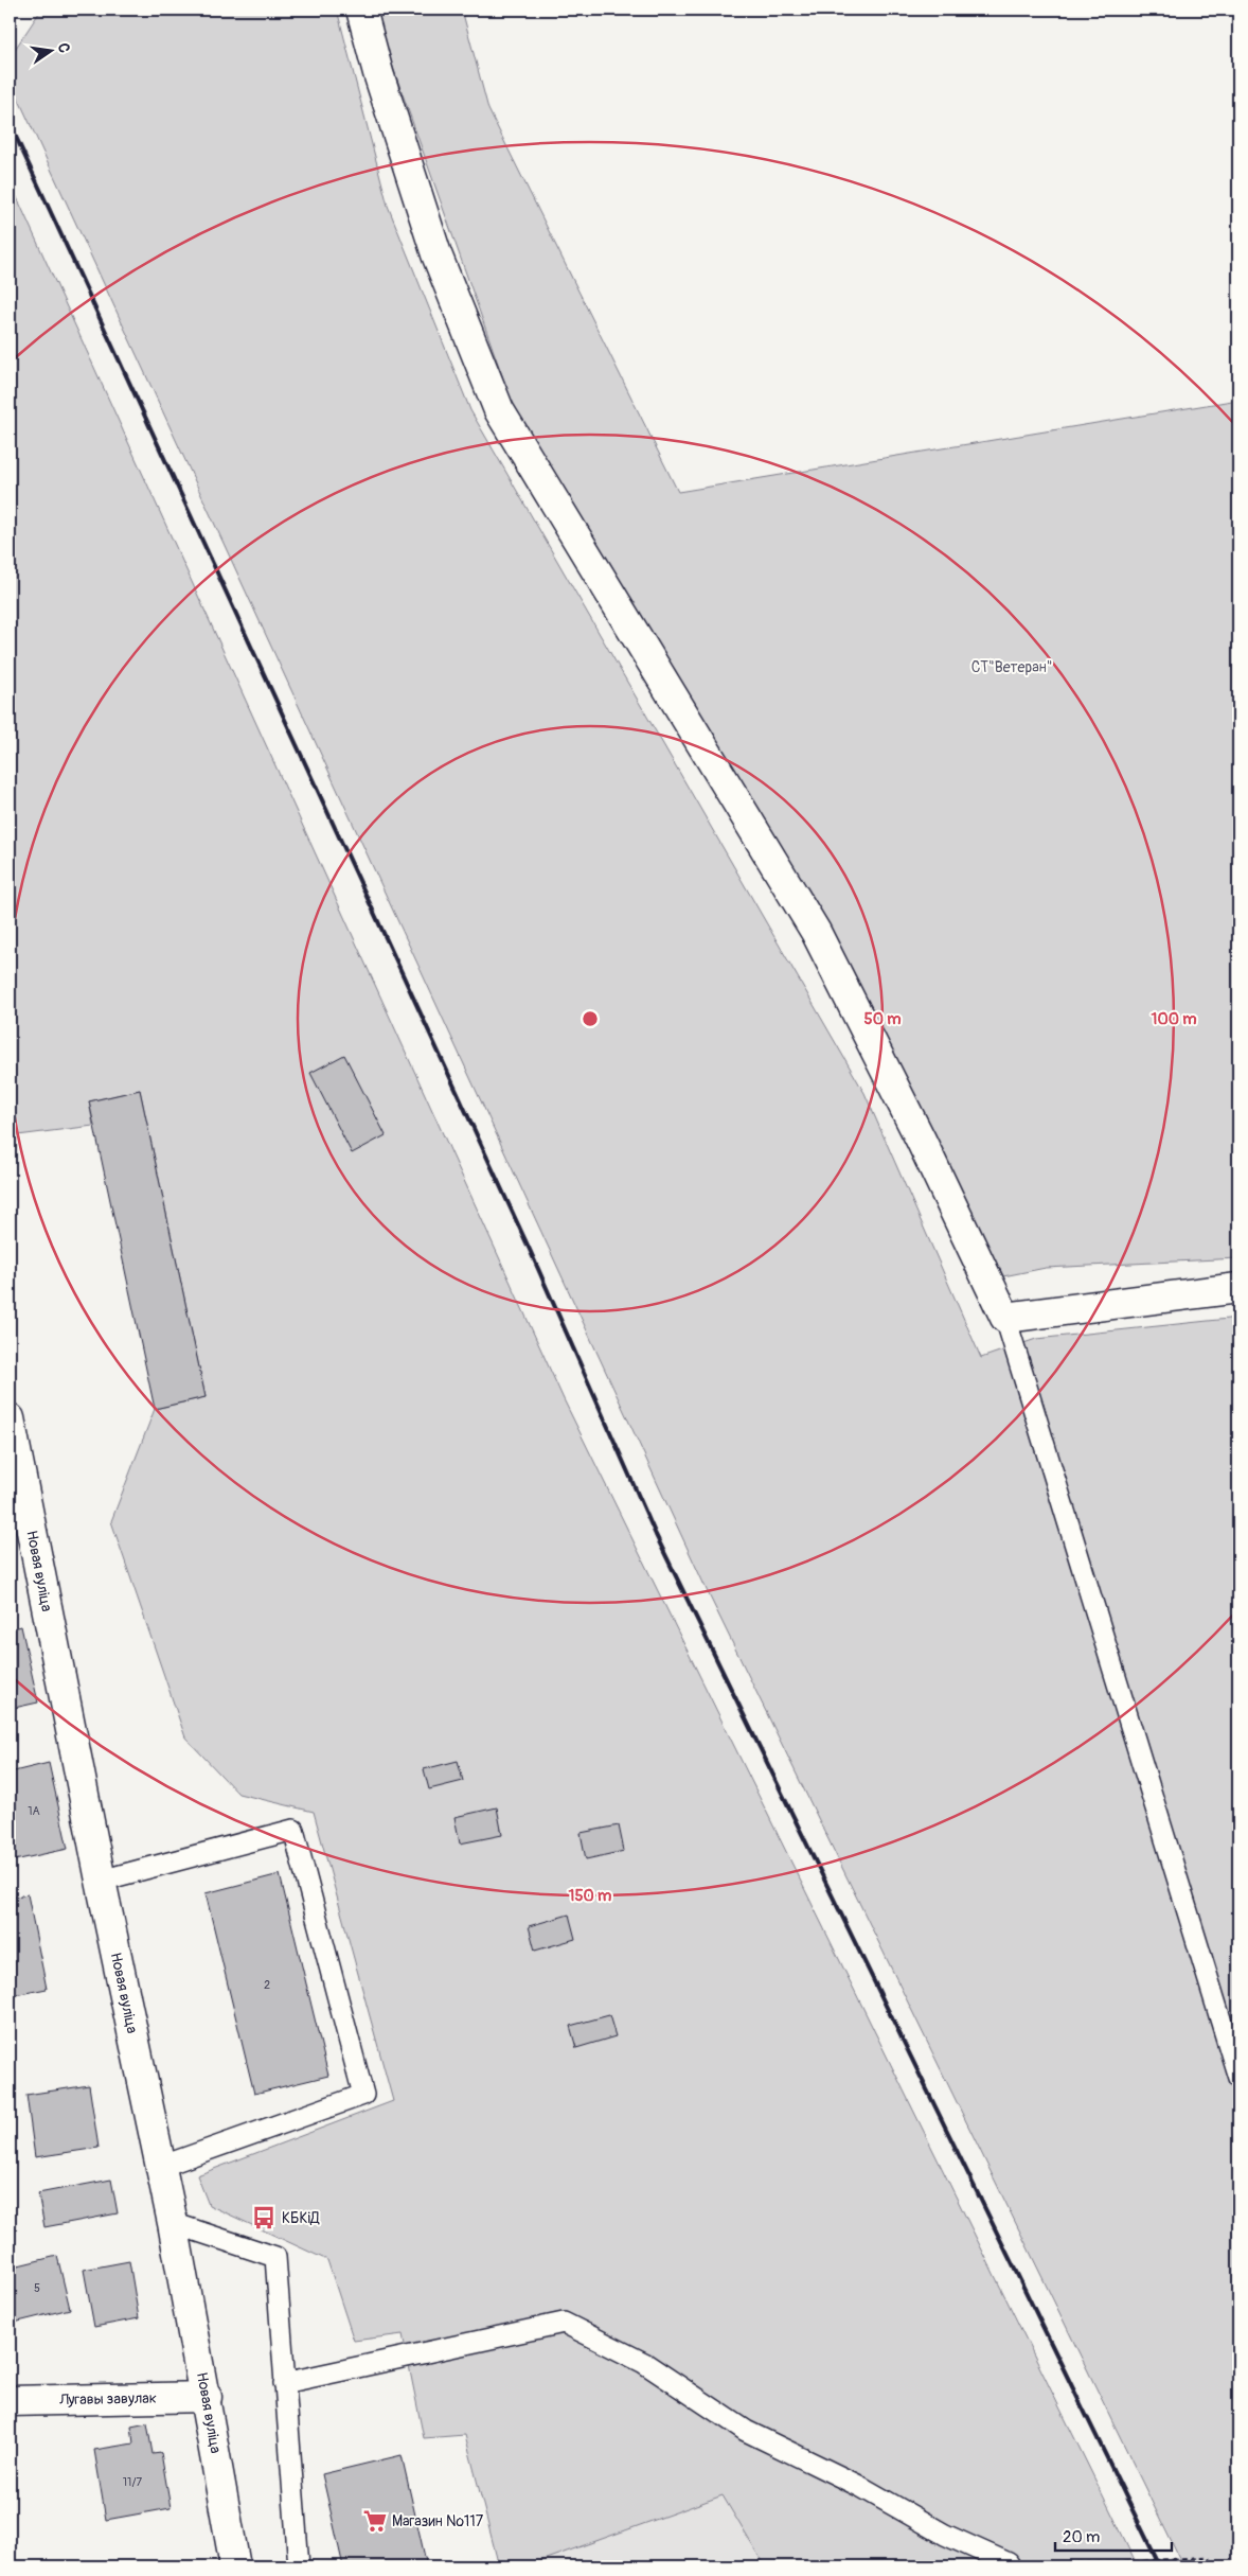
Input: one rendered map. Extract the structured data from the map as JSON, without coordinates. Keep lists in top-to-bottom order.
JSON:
{
  "streets": {
    "street": ["Новая вуліца", "Лугавы завулак"]
  },
  "crossings": [
    ["Новая вуліца", "Лугавы завулак"]
  ],
  "parks": ["СТ\"Ветеран\""],
  "places": {
    "bus stop": ["КБКіД"],
    "supermarket": ["Магазин №117"]
  },
  "house_numbers": [
    "1А",
    "2",
    "5",
    "11/7"
  ],
  "scale_bar": "20 m",
  "north": "right",
  "rings": ["50 m", "100 m", "150 m"]
}
